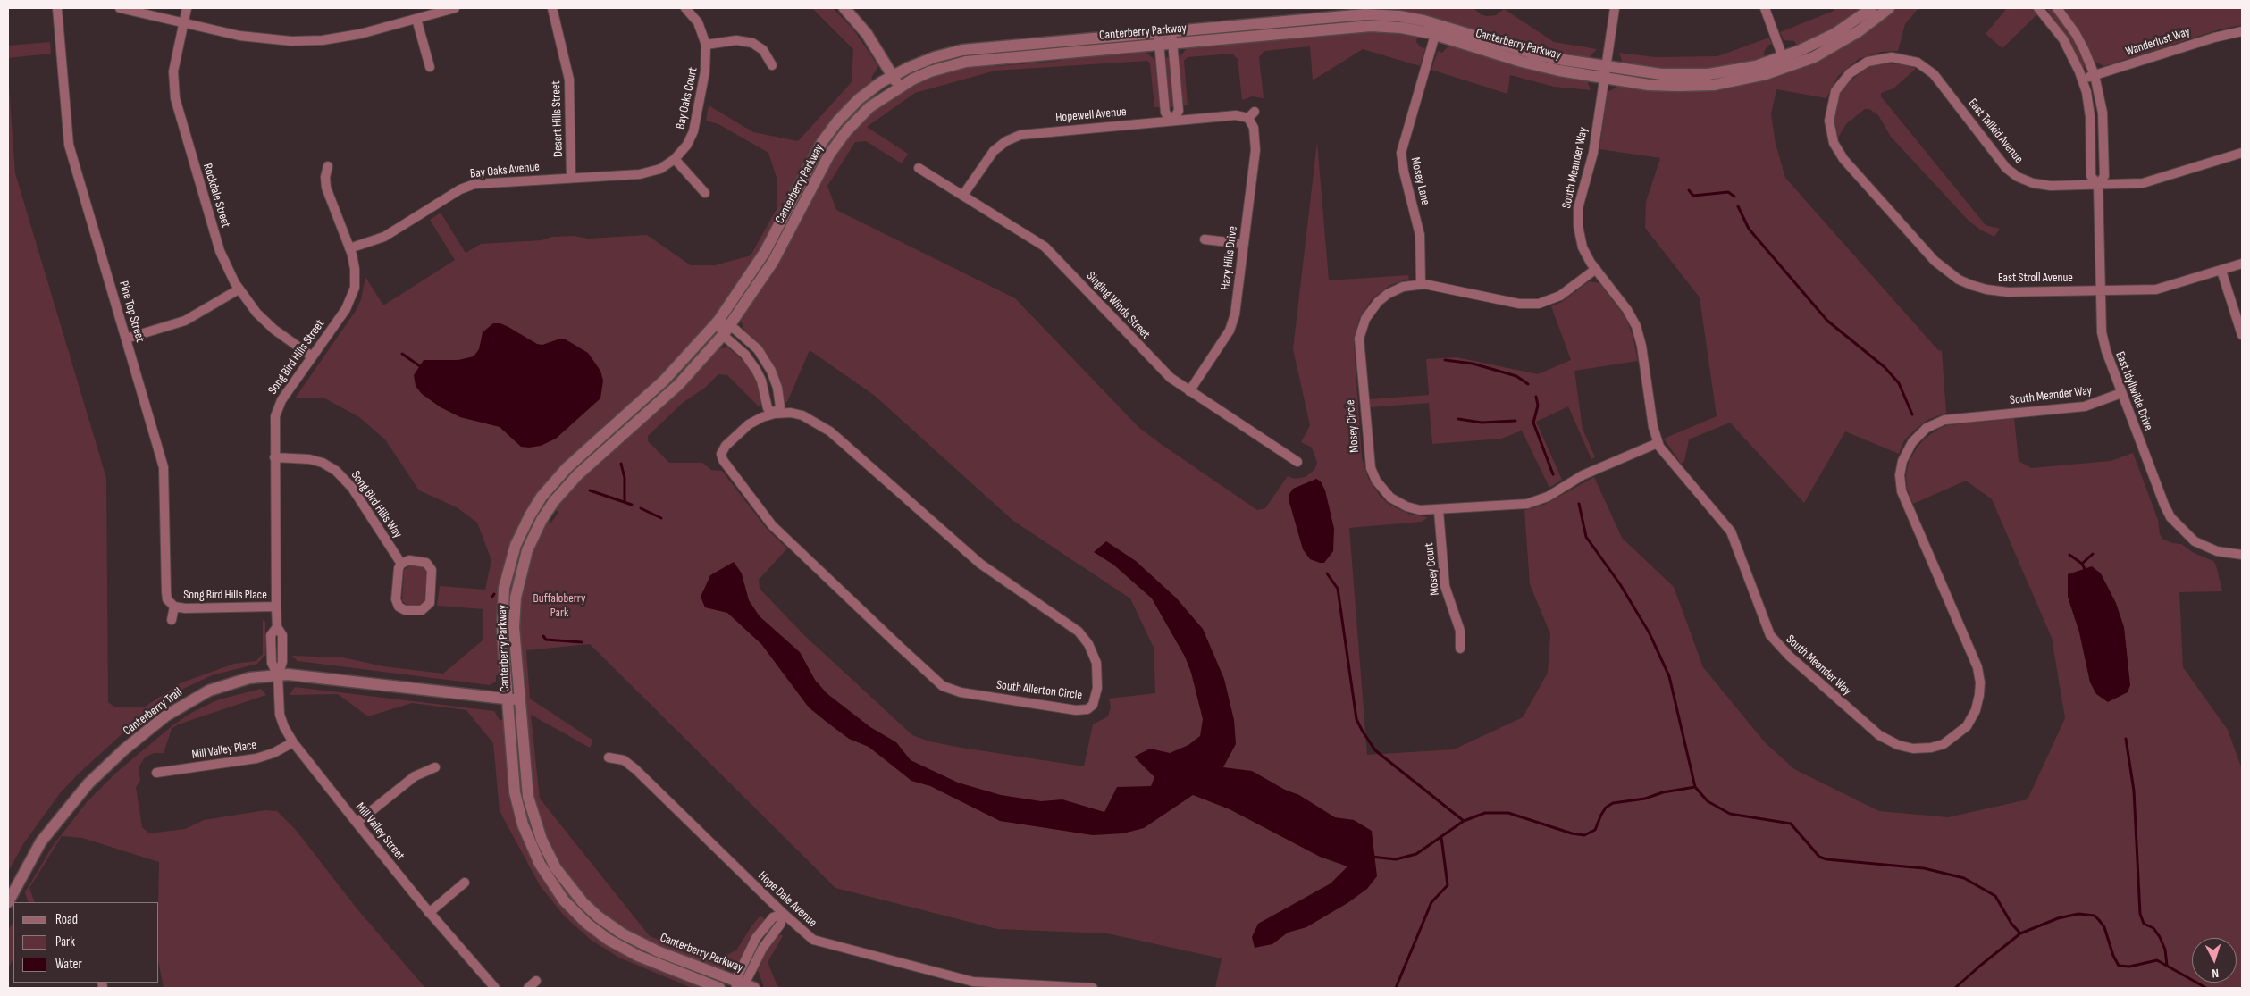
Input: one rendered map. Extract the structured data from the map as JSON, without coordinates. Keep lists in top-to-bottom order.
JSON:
{
  "streets": {
    "street": [
      "Canterberry Parkway",
      "Wanderlust Way",
      "Bay Oaks Court",
      "Hopewell Avenue",
      "Desert Hills Street",
      "East Tallkid Avenue",
      "South Meander Way",
      "Bay Oaks Avenue",
      "Mosey Lane",
      "Rockdale Street",
      "Hazy Hills Drive",
      "East Stroll Avenue",
      "Singing Winds Street",
      "Pine Top Street",
      "Song Bird Hills Street",
      "East Idyllwilde Drive",
      "Mosey Circle",
      "Song Bird Hills Way",
      "Mosey Court",
      "Song Bird Hills Place",
      "South Allerton Circle",
      "Canterberry Trail",
      "Mill Valley Place",
      "Mill Valley Street",
      "Hope Dale Avenue"
    ]
  },
  "crossings": [
    ["Canterberry Parkway", "South Meander Way"],
    ["Canterberry Parkway", "Mosey Lane"],
    ["Canterberry Parkway", "Canterberry Trail"],
    ["Wanderlust Way", "East Idyllwilde Drive"],
    ["Bay Oaks Court", "Bay Oaks Avenue"],
    ["Hopewell Avenue", "Hazy Hills Drive"],
    ["Hopewell Avenue", "Singing Winds Street"],
    ["Desert Hills Street", "Bay Oaks Avenue"],
    ["East Tallkid Avenue", "East Stroll Avenue"],
    ["East Tallkid Avenue", "East Idyllwilde Drive"],
    ["South Meander Way", "East Idyllwilde Drive"],
    ["South Meander Way", "Mosey Circle"],
    ["Bay Oaks Avenue", "Song Bird Hills Street"],
    ["Mosey Lane", "Mosey Circle"],
    ["Rockdale Street", "Song Bird Hills Street"],
    ["Hazy Hills Drive", "Singing Winds Street"],
    ["East Stroll Avenue", "East Idyllwilde Drive"],
    ["Pine Top Street", "Song Bird Hills Place"],
    ["Song Bird Hills Street", "Song Bird Hills Way"],
    ["Song Bird Hills Street", "Song Bird Hills Place"],
    ["Song Bird Hills Street", "Canterberry Trail"],
    ["Song Bird Hills Street", "Mill Valley Street"],
    ["Mosey Circle", "Mosey Court"],
    ["Canterberry Trail", "Mill Valley Street"],
    ["Mill Valley Place", "Mill Valley Street"]
  ],
  "parks": ["Buffaloberry Park"],
  "legend": ["Road", "Park", "Water"],
  "north": "bottom"
}
